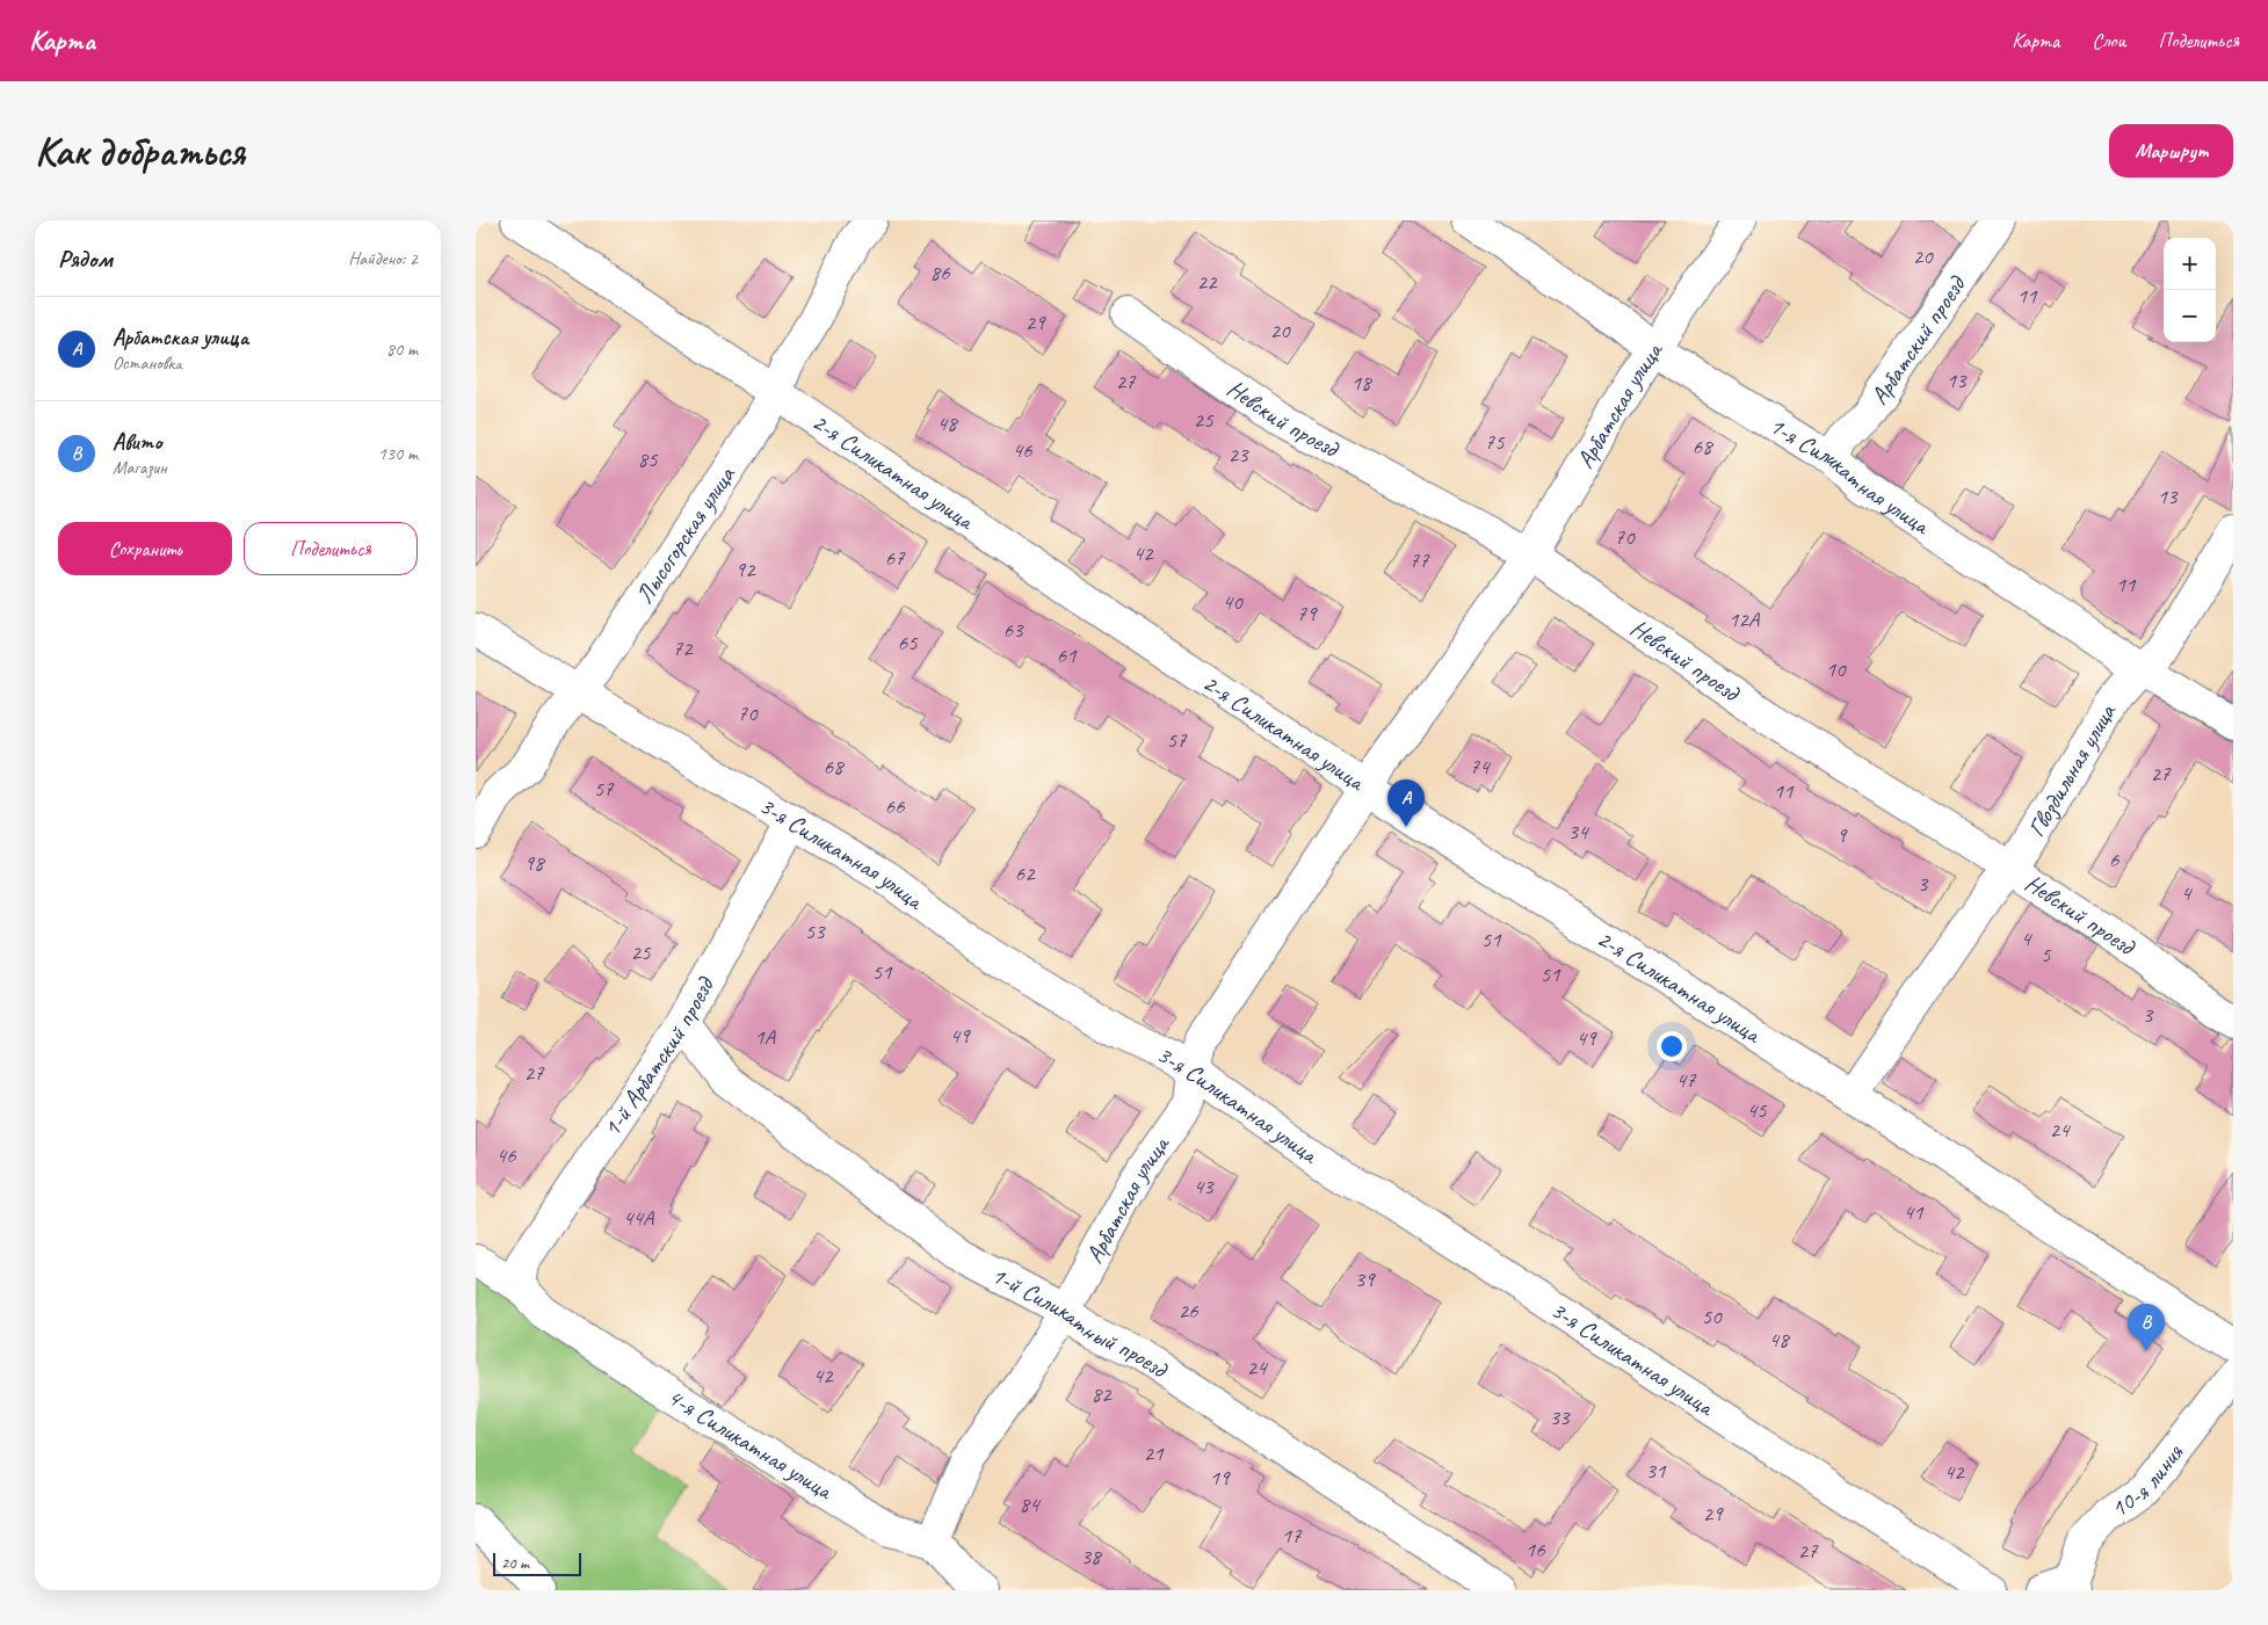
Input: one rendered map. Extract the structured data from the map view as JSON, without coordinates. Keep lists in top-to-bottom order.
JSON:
{
  "streets": {
    "street": [
      "Арбатский проезд",
      "Арбатская улица",
      "Невский проезд",
      "2-я Силикатная улица",
      "1-я Силикатная улица",
      "Лысогорская улица",
      "Гвоздильная улица",
      "3-я Силикатная улица",
      "1-й Арбатский проезд",
      "1-й Силикатный проезд",
      "4-я Силикатная улица",
      "10-я линия"
    ]
  },
  "crossings": [
    ["Арбатский проезд", "1-я Силикатная улица"],
    ["Арбатская улица", "Невский проезд"],
    ["Арбатская улица", "2-я Силикатная улица"],
    ["Арбатская улица", "1-я Силикатная улица"],
    ["Арбатская улица", "3-я Силикатная улица"],
    ["Арбатская улица", "1-й Силикатный проезд"],
    ["Арбатская улица", "4-я Силикатная улица"],
    ["Невский проезд", "Гвоздильная улица"],
    ["2-я Силикатная улица", "Лысогорская улица"],
    ["2-я Силикатная улица", "Гвоздильная улица"],
    ["1-я Силикатная улица", "Гвоздильная улица"],
    ["Лысогорская улица", "3-я Силикатная улица"],
    ["3-я Силикатная улица", "1-й Арбатский проезд"],
    ["1-й Арбатский проезд", "1-й Силикатный проезд"],
    ["1-й Арбатский проезд", "4-я Силикатная улица"]
  ],
  "house_numbers": [
    "20",
    "86",
    "22",
    "11",
    "29",
    "20",
    "13",
    "27",
    "18",
    "25",
    "48",
    "75",
    "68",
    "46",
    "23",
    "85",
    "13",
    "70",
    "42",
    "67",
    "77",
    "92",
    "11",
    "40",
    "79",
    "12А",
    "63",
    "65",
    "72",
    "61",
    "10",
    "70",
    "57",
    "68",
    "74",
    "27",
    "57",
    "11",
    "66",
    "34",
    "9",
    "6",
    "98",
    "62",
    "3",
    "4",
    "53",
    "4",
    "51",
    "25",
    "5",
    "51",
    "51",
    "3",
    "49",
    "1А",
    "49",
    "27",
    "47",
    "45",
    "24",
    "46",
    "43",
    "41",
    "44А",
    "39",
    "26",
    "50",
    "48",
    "24",
    "42",
    "82",
    "33",
    "21",
    "31",
    "42",
    "19",
    "84",
    "29",
    "17",
    "16",
    "27",
    "38"
  ],
  "scale_bar": "20 m",
  "page": {
    "header": "Карта",
    "nav": ["Карта", "Слои", "Поделиться"],
    "buttons": [
      "Маршрут",
      ["Сохранить", "Поделиться"]
    ],
    "title": "Как добраться",
    "heading": ["Рядом", "Найдено: 2"],
    "map_buttons": ["+", "−"],
    "list": [
      {
        "mark": "A",
        "name": "Арбатская улица",
        "note": "Остановка",
        "value": "80 m"
      },
      {
        "mark": "B",
        "name": "Авито",
        "note": "Магазин",
        "value": "130 m"
      }
    ],
    "pins": ["A", "B"],
    "scale": "20 m"
  }
}
